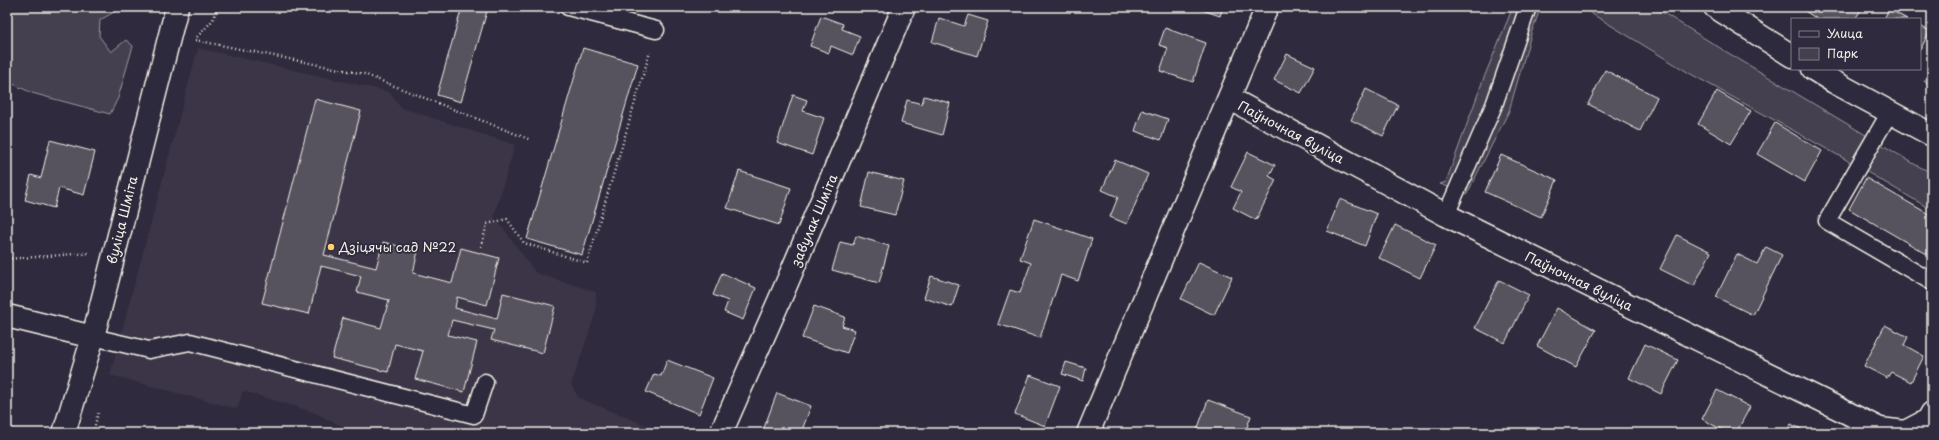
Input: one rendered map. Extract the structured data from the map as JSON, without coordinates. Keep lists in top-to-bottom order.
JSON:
{
  "streets": {
    "street": ["Паўночная вуліца", "вуліца Шміта", "завулак Шміта"]
  },
  "places": ["Дзіцячы сад №22"],
  "legend": ["Улица", "Парк"]
}
